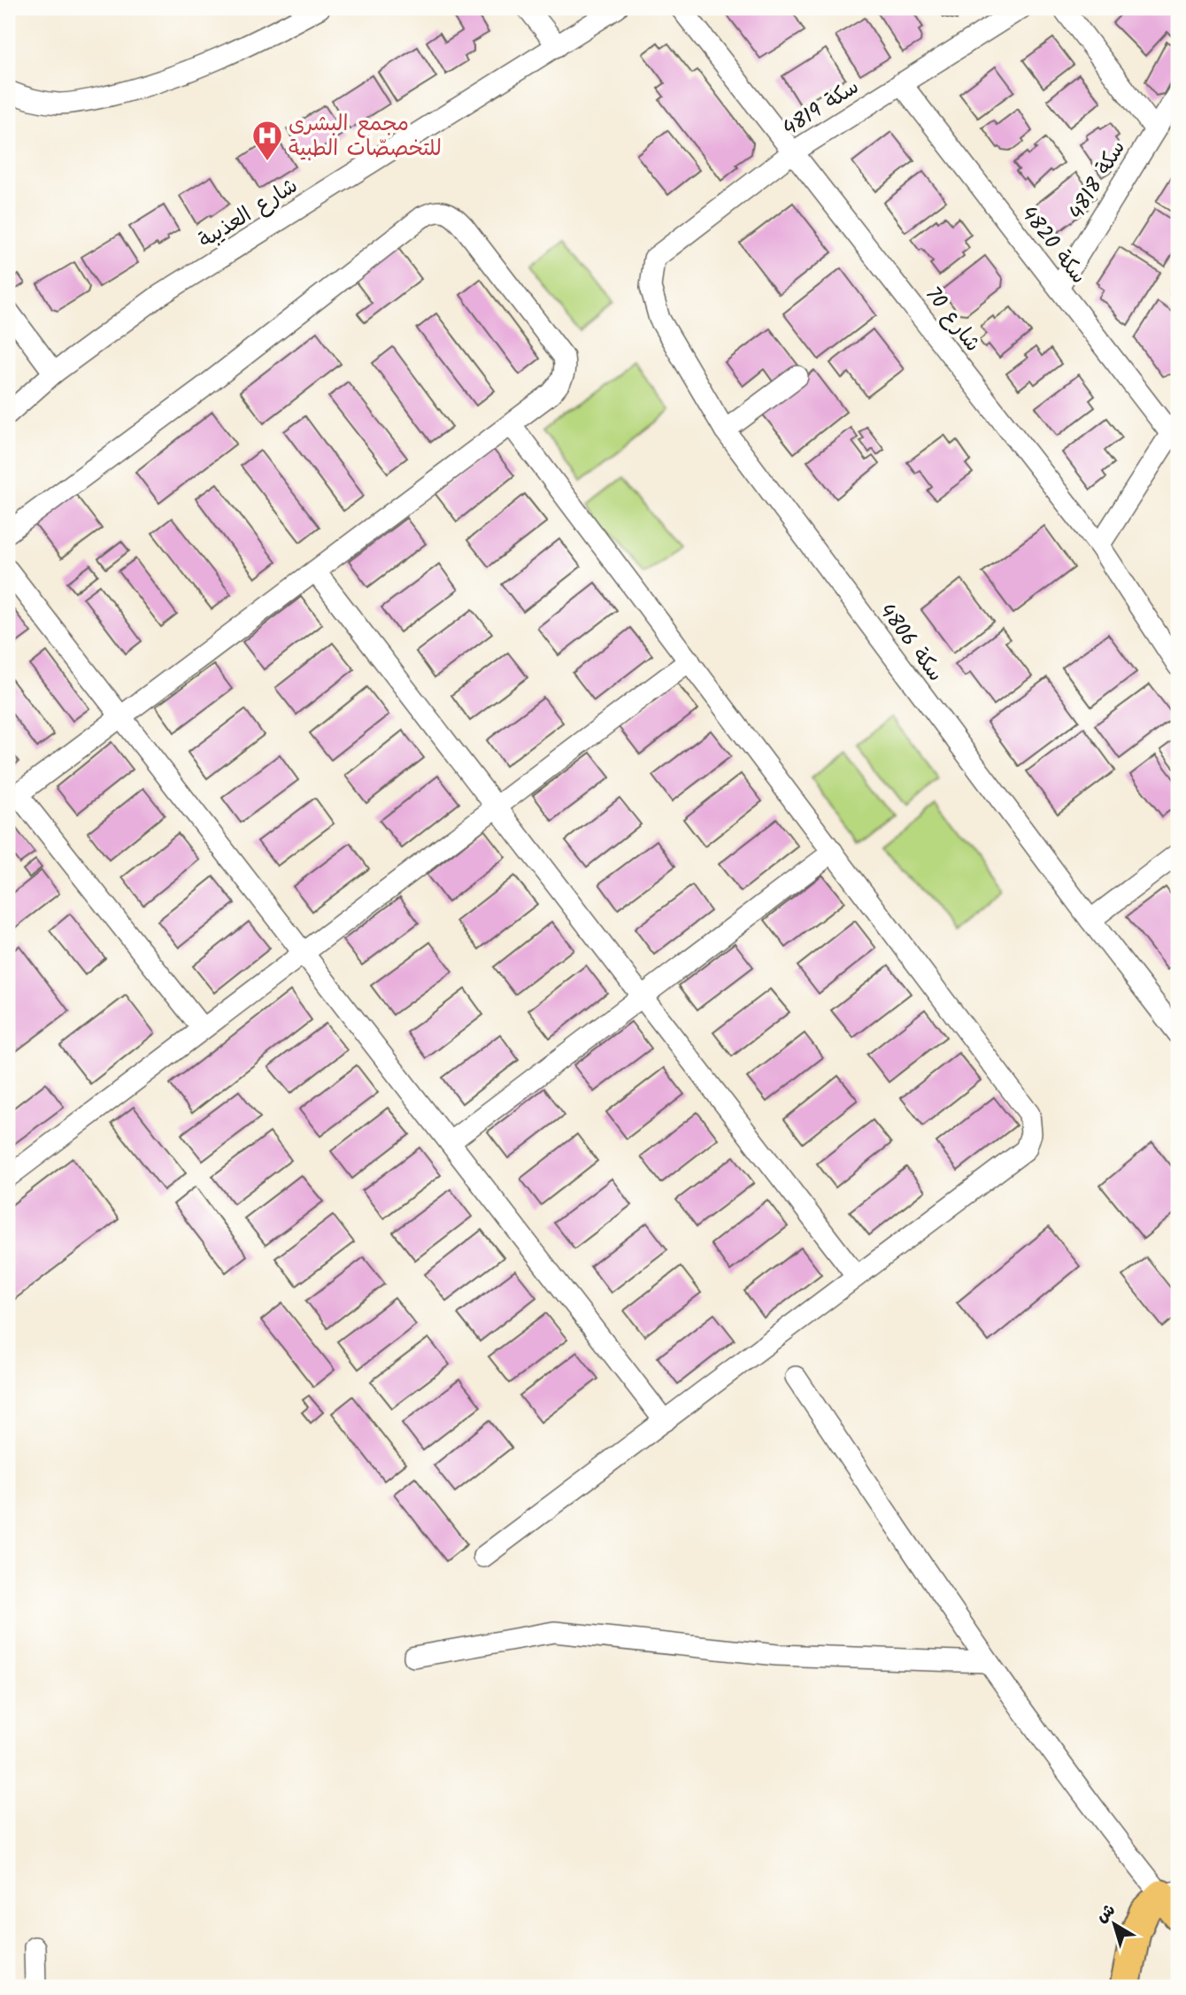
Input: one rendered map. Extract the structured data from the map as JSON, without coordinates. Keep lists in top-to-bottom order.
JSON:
{
  "streets": {
    "street": [
      "سكة 4819",
      "سكة 4818",
      "شارع العذيبة",
      "سكة 4820",
      "شارع 70",
      "سكة 4806"
    ]
  },
  "crossings": [
    ["سكة 4819", "سكة 4820"],
    ["سكة 4819", "شارع 70"],
    ["سكة 4819", "سكة 4806"],
    ["سكة 4818", "سكة 4820"]
  ],
  "places": {
    "hospital": ["مجمع البشرى للتخصصّات الطبية"]
  },
  "north": "top left"
}
